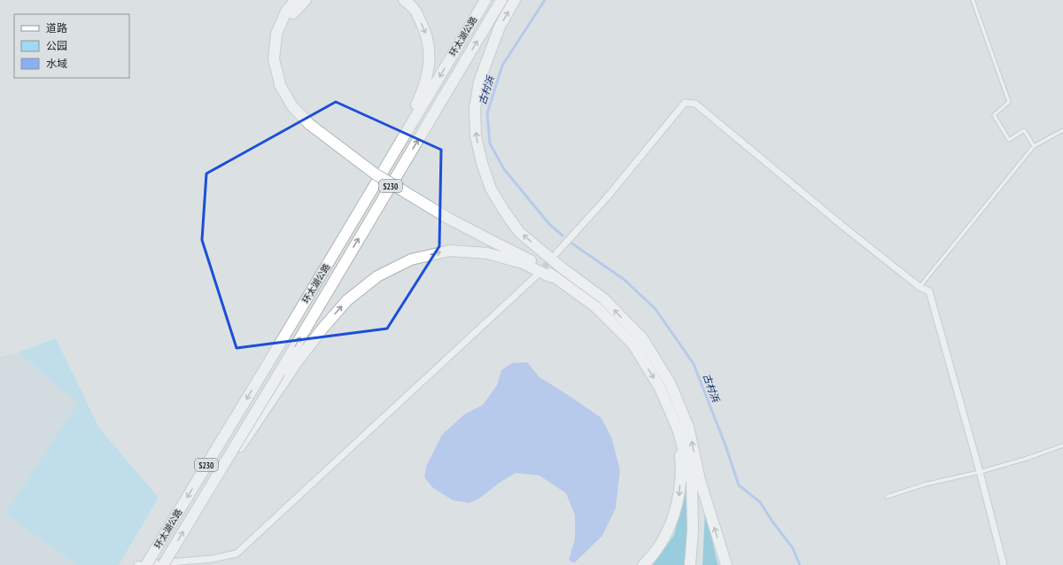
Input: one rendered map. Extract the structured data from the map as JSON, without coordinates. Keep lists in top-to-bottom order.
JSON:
{
  "streets": {
    "highway": ["环太湖公路", "S230"]
  },
  "water": ["古村浜"],
  "legend": ["道路", "公园", "水域"]
}
